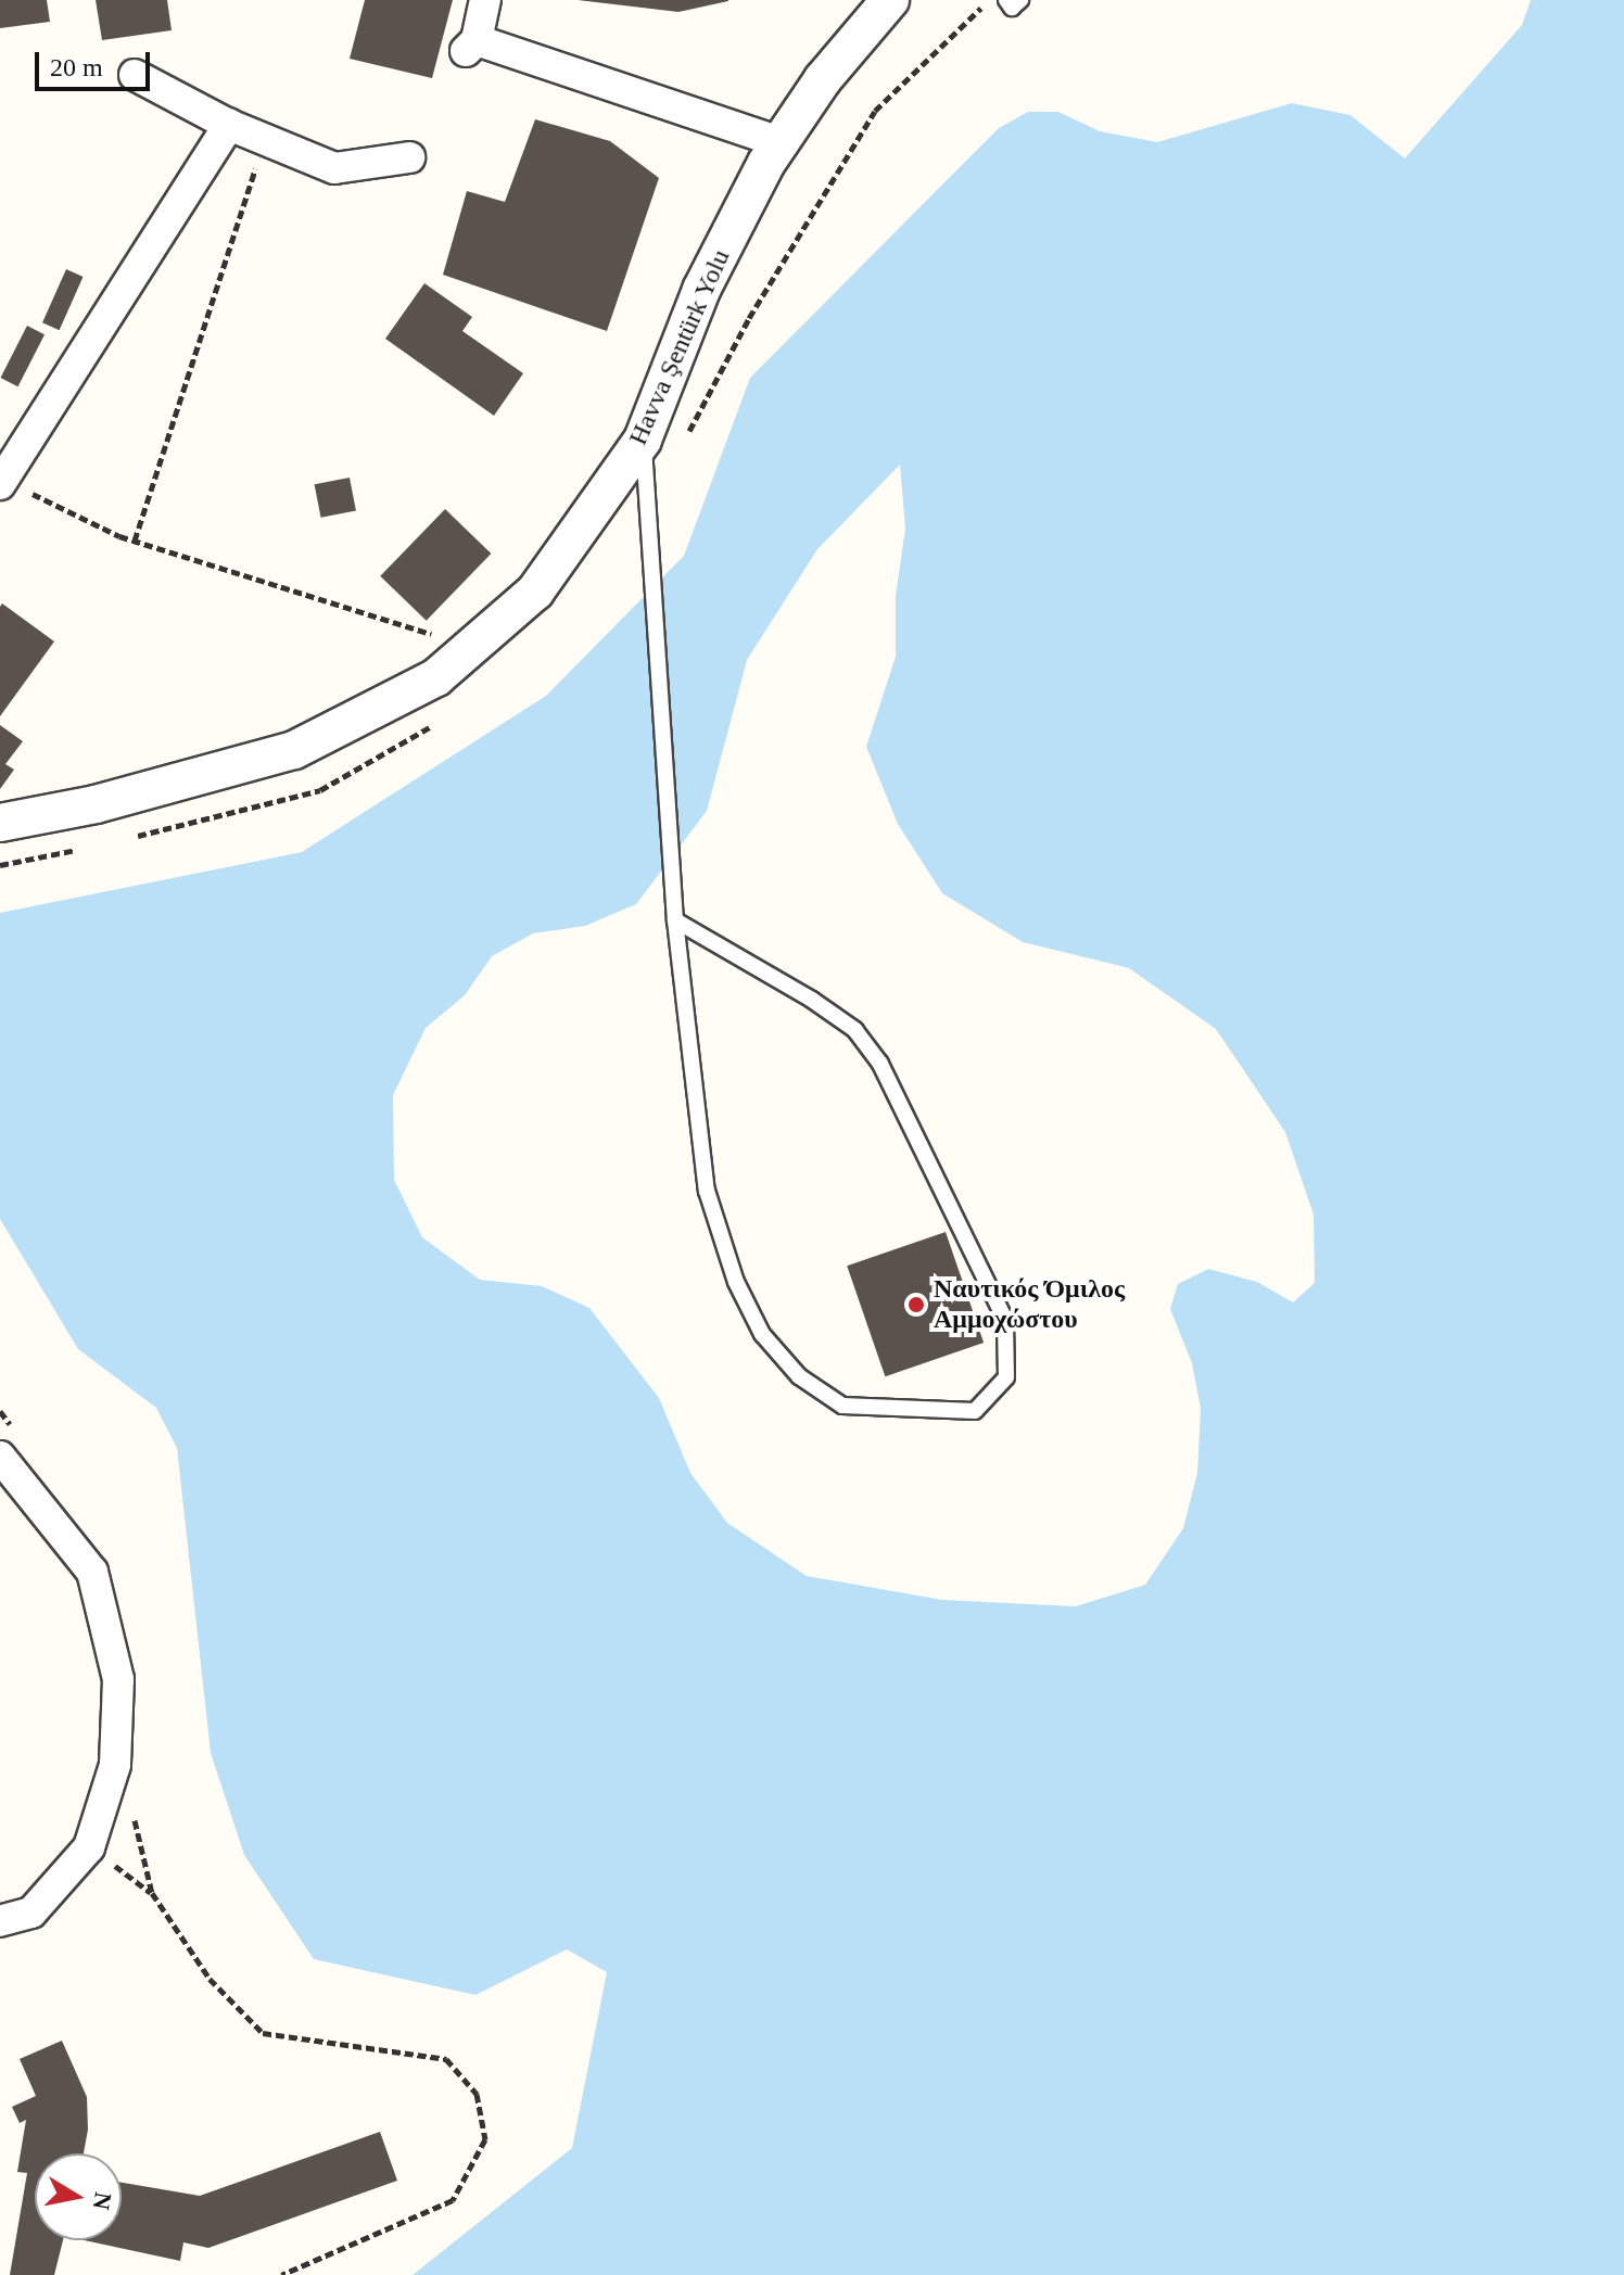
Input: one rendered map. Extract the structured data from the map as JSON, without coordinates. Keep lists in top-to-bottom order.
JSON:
{
  "streets": {
    "street": ["Havva Şentürk Yolu"]
  },
  "places": ["Ναυτικός Όμιλος Αμμοχώστου"],
  "scale_bar": "20 m",
  "north": "right"
}
